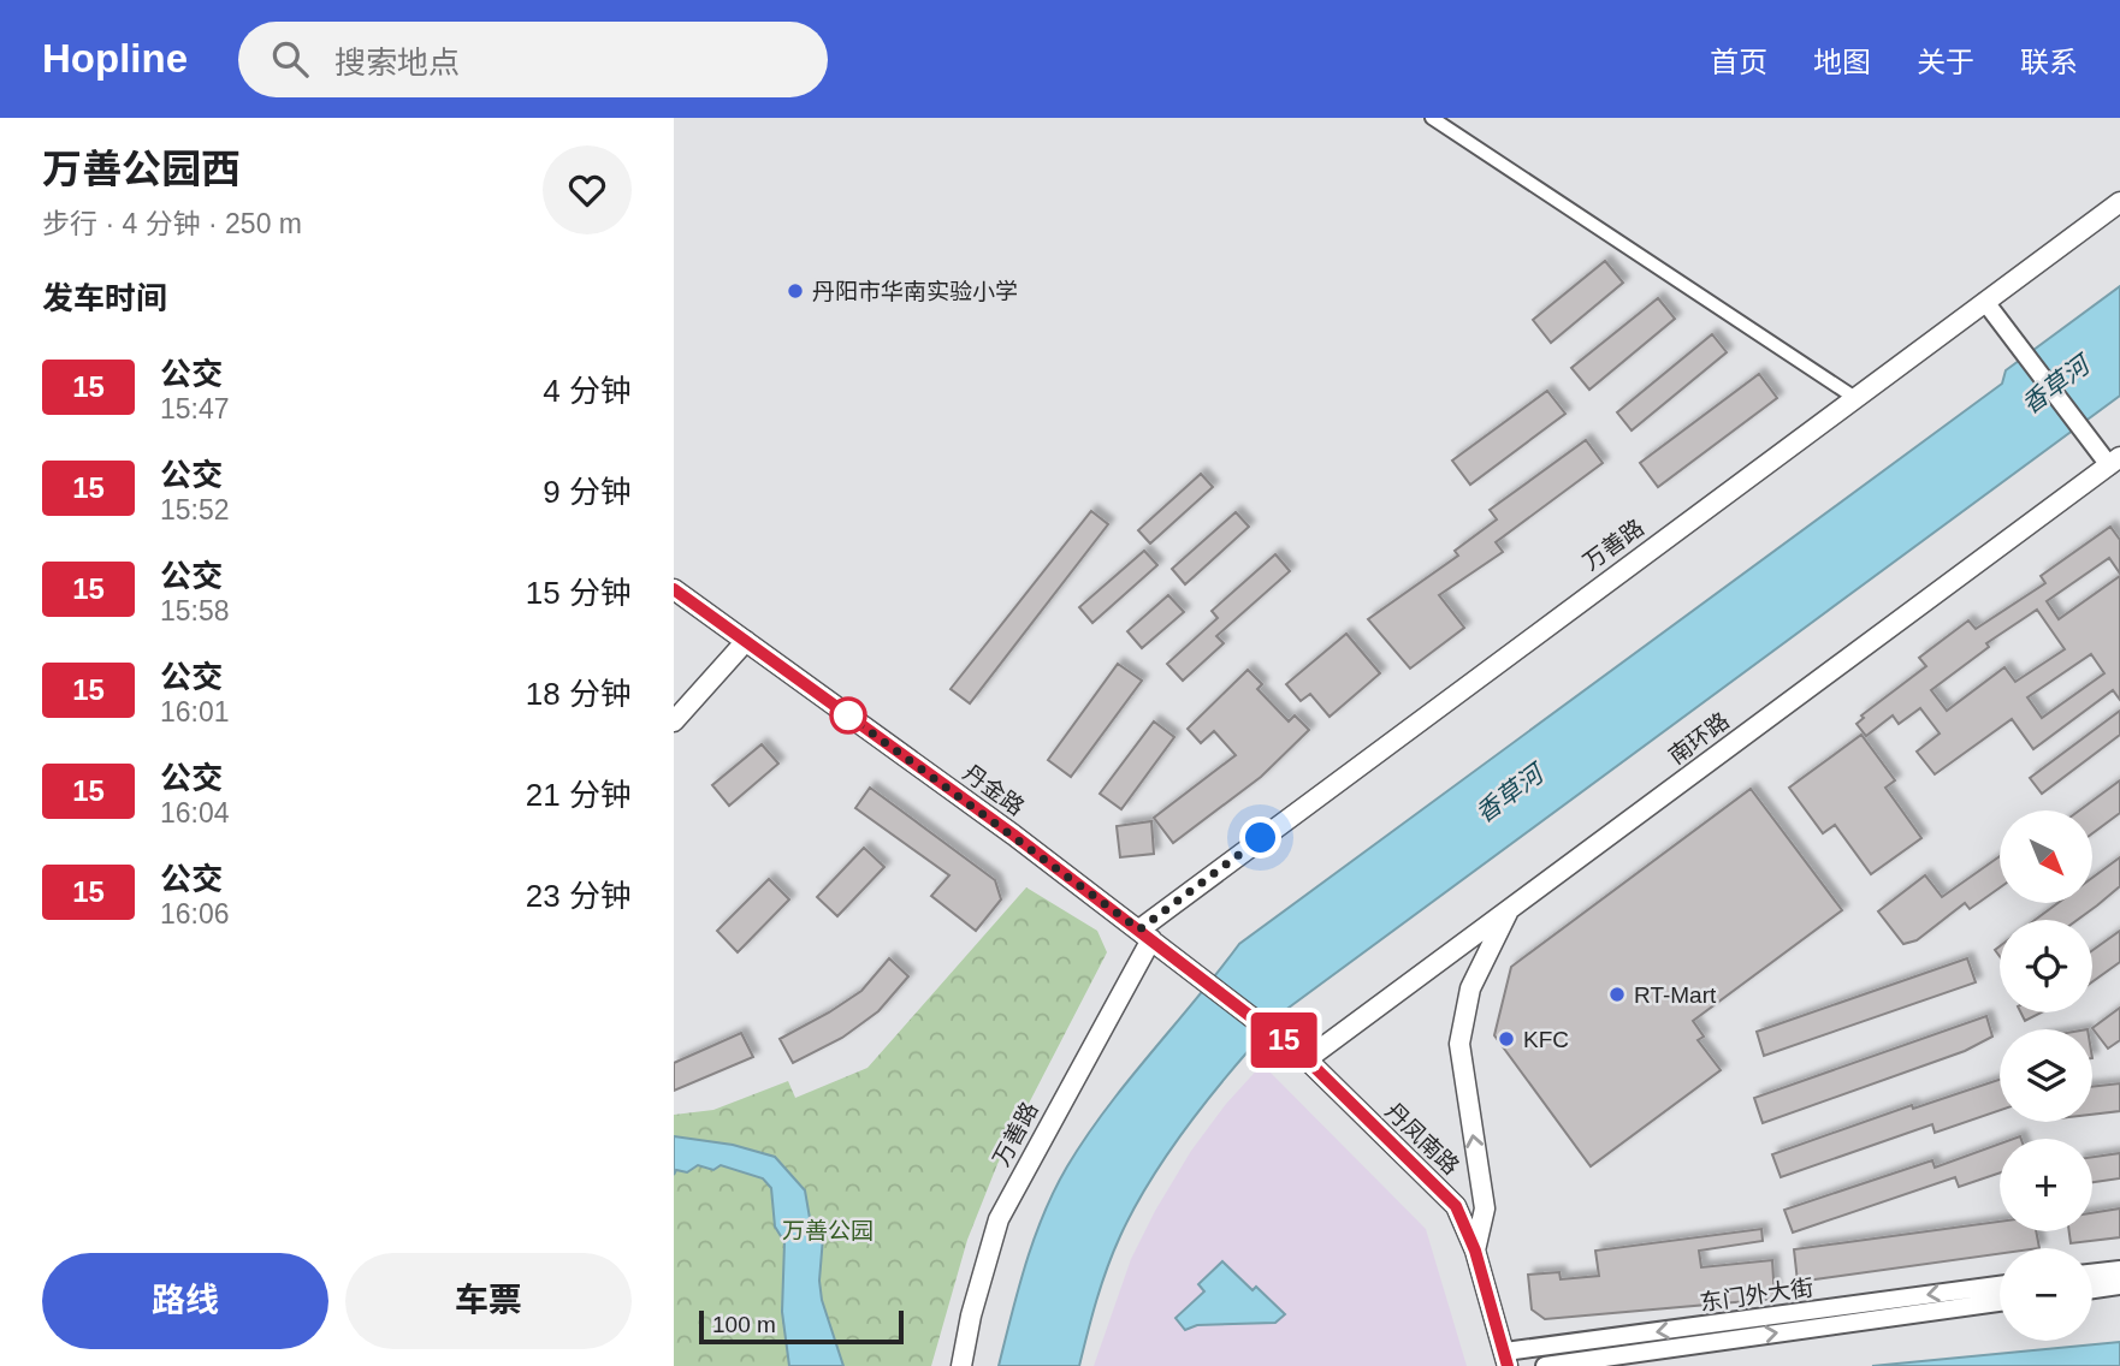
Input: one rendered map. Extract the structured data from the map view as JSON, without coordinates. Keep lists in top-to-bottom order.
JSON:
{
  "streets": {
    "main road": [
      "万善路",
      "南环路",
      "丹金路",
      "丹凤南路"
    ],
    "street": ["东门外大街"]
  },
  "crossings": [
    ["万善路", "丹金路"],
    ["南环路", "丹凤南路"],
    ["丹金路", "丹凤南路"],
    ["丹凤南路", "东门外大街"]
  ],
  "water": ["香草河"],
  "parks": ["万善公园"],
  "places": ["丹阳市华南实验小学", "RT-Mart", "KFC"],
  "lines": ["bus line 15"],
  "scale_bar": "100 m",
  "north": "bottom right",
  "page": {
    "header": "Hopline",
    "search": "搜索地点",
    "nav": [
      "首页",
      "地图",
      "关于",
      "联系"
    ],
    "heading": [
      ["万善公园西", "步行 · 4 分钟 · 250 m"],
      "发车时间"
    ],
    "on_map": "15",
    "list": [
      {
        "mark": "15",
        "name": "公交",
        "note": "15:47",
        "value": "4 分钟"
      },
      {
        "mark": "15",
        "name": "公交",
        "note": "15:52",
        "value": "9 分钟"
      },
      {
        "mark": "15",
        "name": "公交",
        "note": "15:58",
        "value": "15 分钟"
      },
      {
        "mark": "15",
        "name": "公交",
        "note": "16:01",
        "value": "18 分钟"
      },
      {
        "mark": "15",
        "name": "公交",
        "note": "16:04",
        "value": "21 分钟"
      },
      {
        "mark": "15",
        "name": "公交",
        "note": "16:06",
        "value": "23 分钟"
      }
    ],
    "map_buttons": ["+", "−"],
    "buttons": ["路线", "车票"],
    "scale": "100 m"
  }
}
